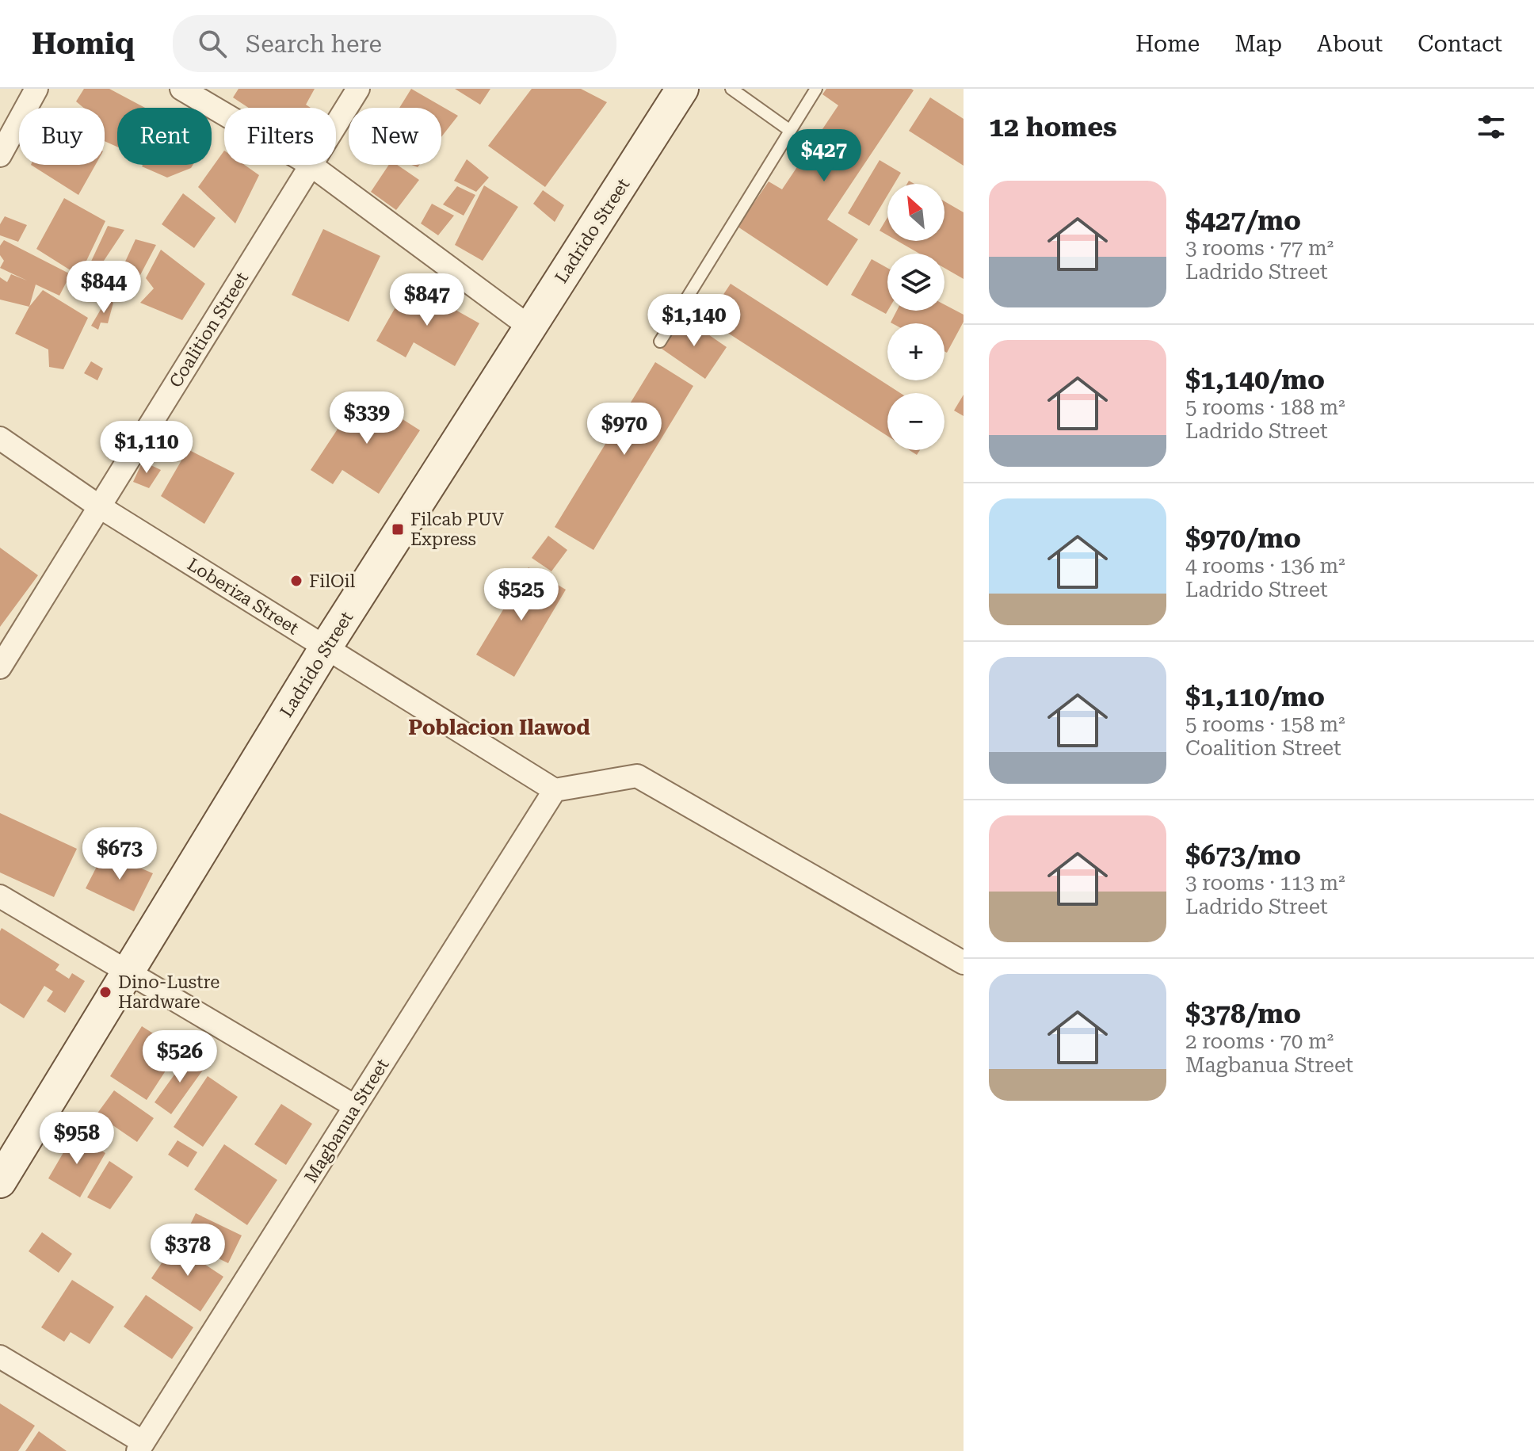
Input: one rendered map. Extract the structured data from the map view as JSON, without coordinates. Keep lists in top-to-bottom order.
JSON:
{
  "streets": {
    "main road": ["Ladrido Street"],
    "street": ["Coalition Street", "Loberiza Street", "Magbanua Street"]
  },
  "crossings": [
    ["Ladrido Street", "Loberiza Street"],
    ["Coalition Street", "Loberiza Street"],
    ["Loberiza Street", "Magbanua Street"]
  ],
  "districts": ["Poblacion Ilawod"],
  "places": {
    "transit": ["Filcab PUV Express"],
    "other": ["FilOil", "Dino-Lustre Hardware"]
  },
  "north": "top left",
  "page": {
    "header": "Homiq",
    "search": "Search here",
    "nav": [
      "Home",
      "Map",
      "About",
      "Contact"
    ],
    "heading": "12 homes",
    "chip": [
      "Buy",
      "Rent",
      "Filters",
      "New"
    ],
    "price": [
      "$427",
      "$844",
      "$847",
      "$1,140",
      "$339",
      "$970",
      "$1,110",
      "$525",
      "$673",
      "$526",
      "$958",
      "$378"
    ],
    "list": [
      {
        "name": "$427/mo",
        "note": "3 rooms · 77 m² · Ladrido Street"
      },
      {
        "name": "$1,140/mo",
        "note": "5 rooms · 188 m² · Ladrido Street"
      },
      {
        "name": "$970/mo",
        "note": "4 rooms · 136 m² · Ladrido Street"
      },
      {
        "name": "$1,110/mo",
        "note": "5 rooms · 158 m² · Coalition Street"
      },
      {
        "name": "$673/mo",
        "note": "3 rooms · 113 m² · Ladrido Street"
      },
      {
        "name": "$378/mo",
        "note": "2 rooms · 70 m² · Magbanua Street"
      }
    ],
    "map_buttons": ["+", "−"]
  }
}
